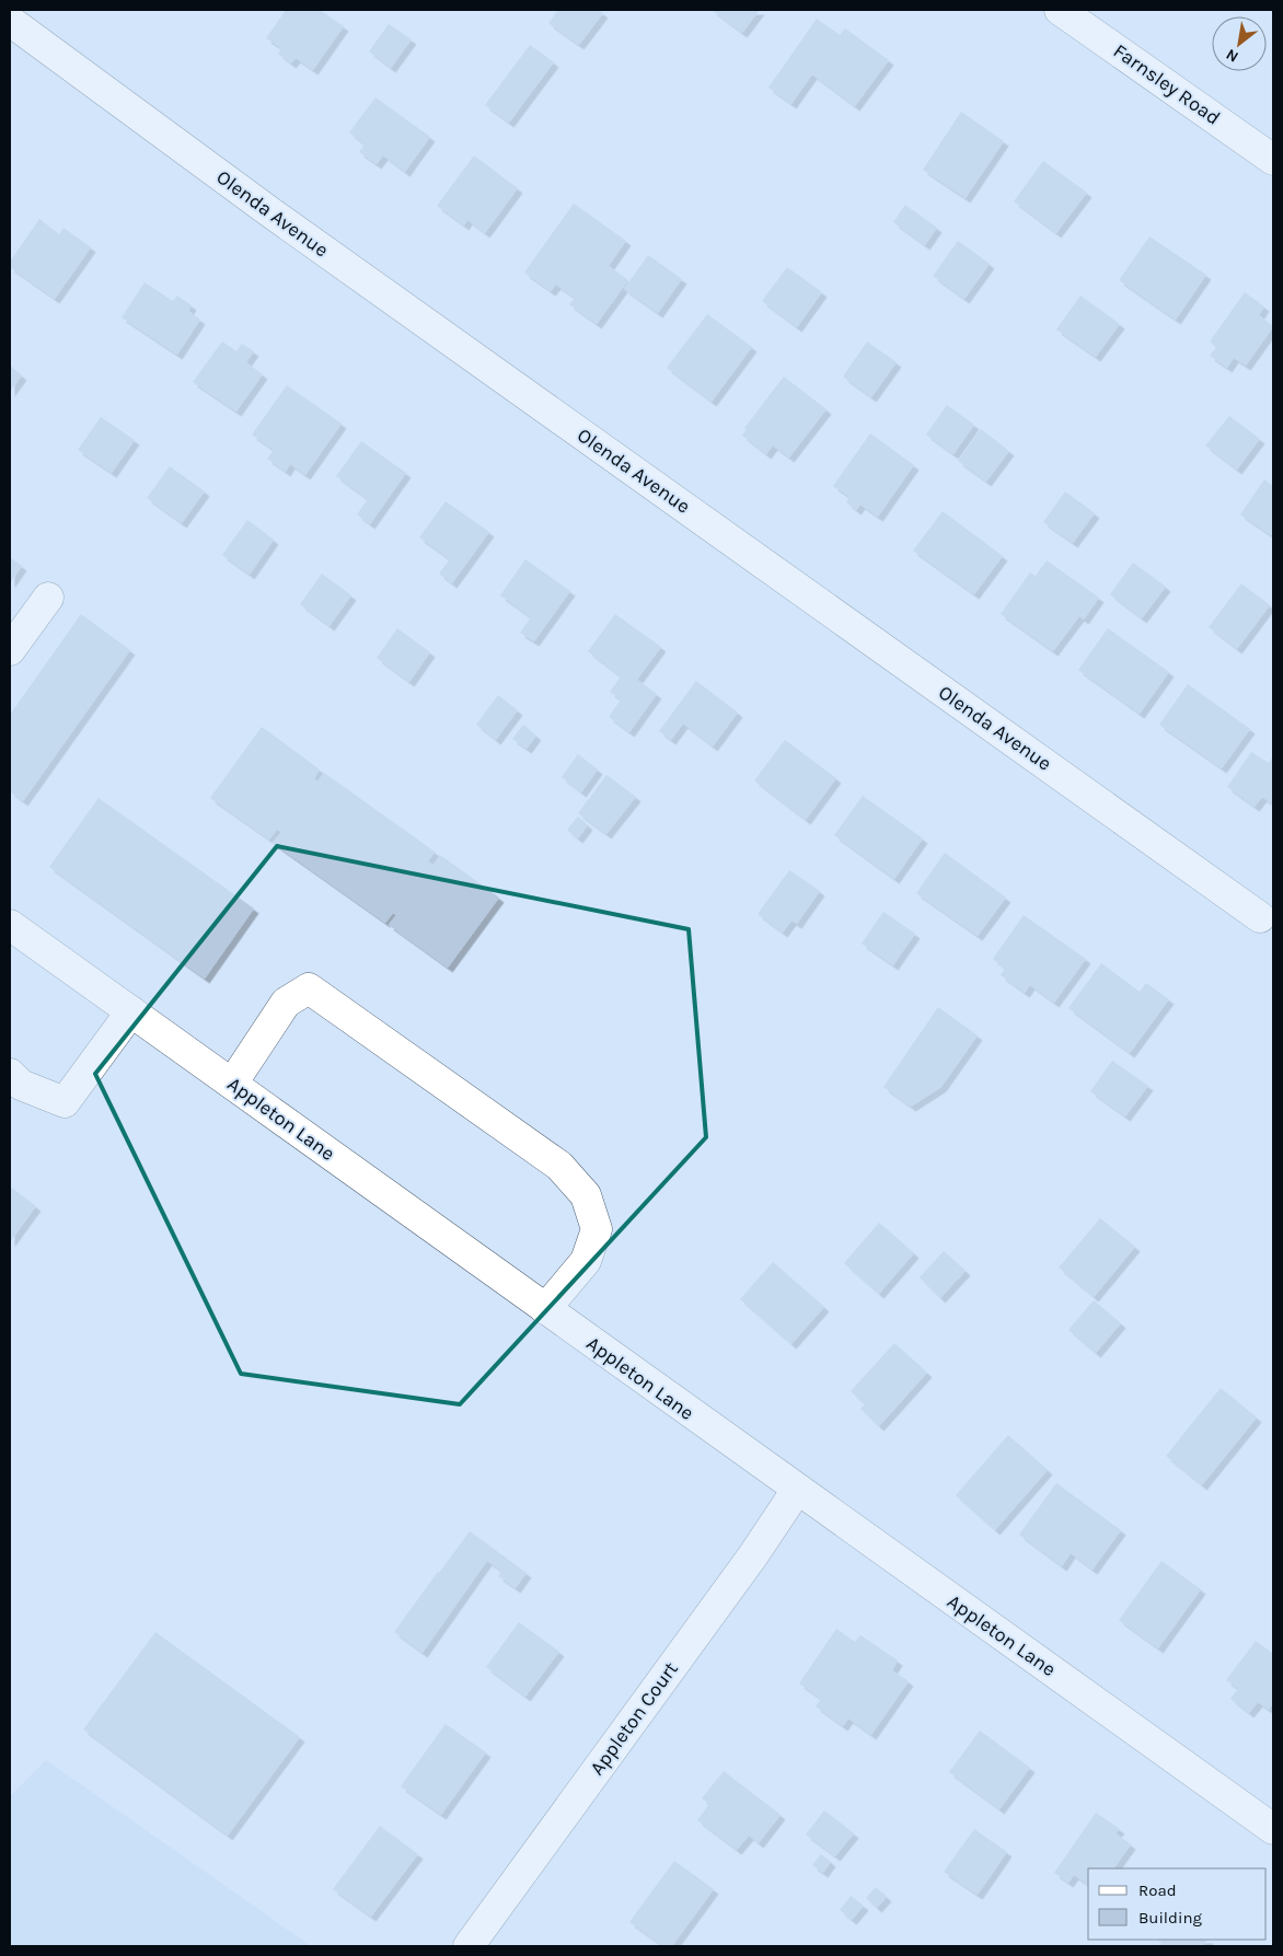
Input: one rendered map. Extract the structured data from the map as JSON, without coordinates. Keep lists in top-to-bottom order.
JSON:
{
  "streets": {
    "street": [
      "Farnsley Road",
      "Olenda Avenue",
      "Appleton Lane",
      "Appleton Court"
    ]
  },
  "crossings": [
    ["Appleton Lane", "Appleton Court"]
  ],
  "legend": ["Road", "Building"],
  "north": "bottom left"
}
